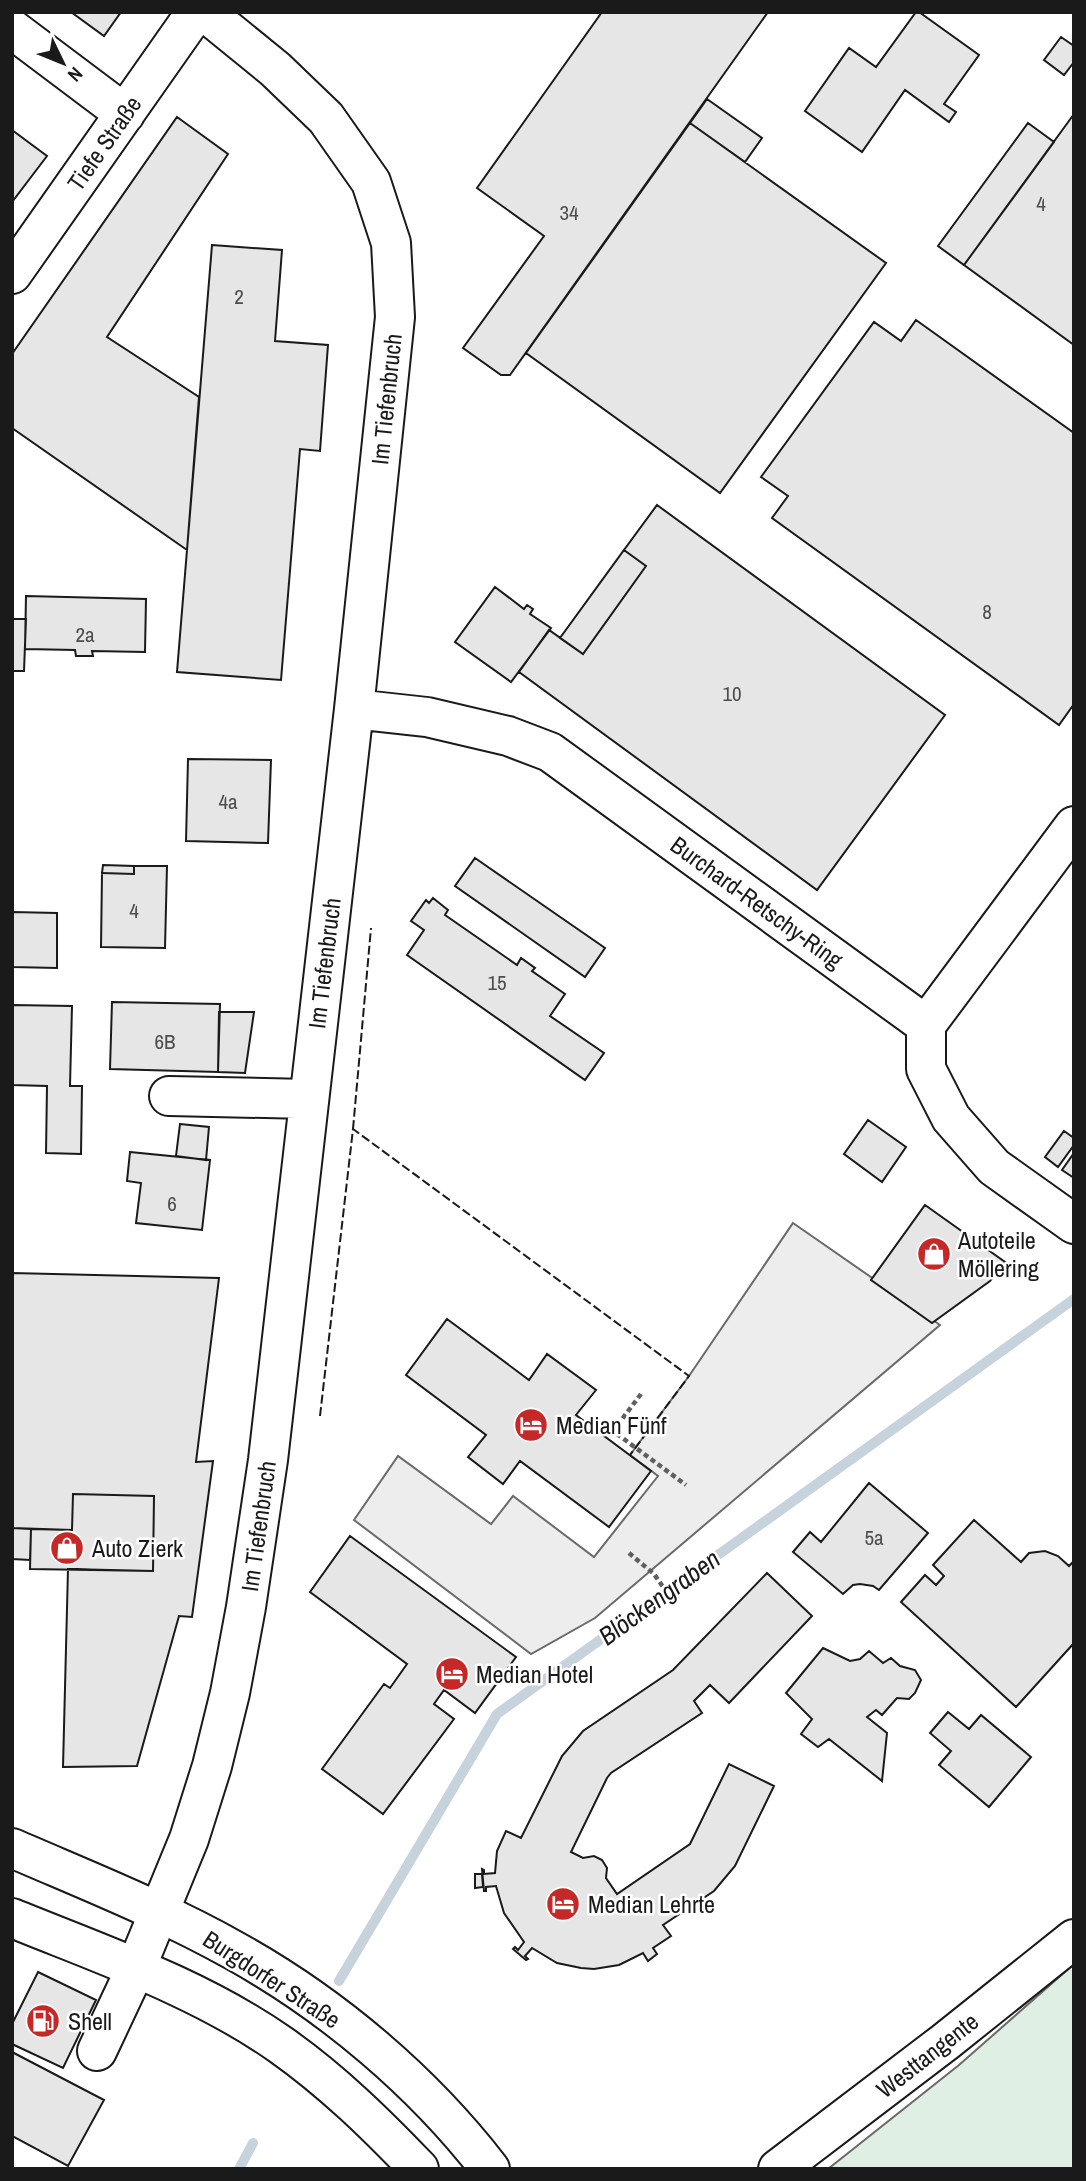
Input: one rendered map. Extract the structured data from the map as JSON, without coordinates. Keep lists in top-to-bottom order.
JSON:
{
  "streets": {
    "street": [
      "Tiefe Straße",
      "Im Tiefenbruch",
      "Burchard-Retschy-Ring",
      "Burgdorfer Straße",
      "Westtangente"
    ]
  },
  "crossings": [
    ["Im Tiefenbruch", "Burchard-Retschy-Ring"],
    ["Im Tiefenbruch", "Burgdorfer Straße"]
  ],
  "water": ["Blöckengraben"],
  "places": {
    "shop": ["Autoteile Möllering", "Auto Zierk"],
    "hotel": ["Median Fünf", "Median Hotel", "Median Lehrte"],
    "fuel station": ["Shell"]
  },
  "house_numbers": [
    "4",
    "34",
    "2",
    "8",
    "2a",
    "10",
    "4a",
    "4",
    "15",
    "6B",
    "6",
    "5a"
  ],
  "north": "bottom right"
}
